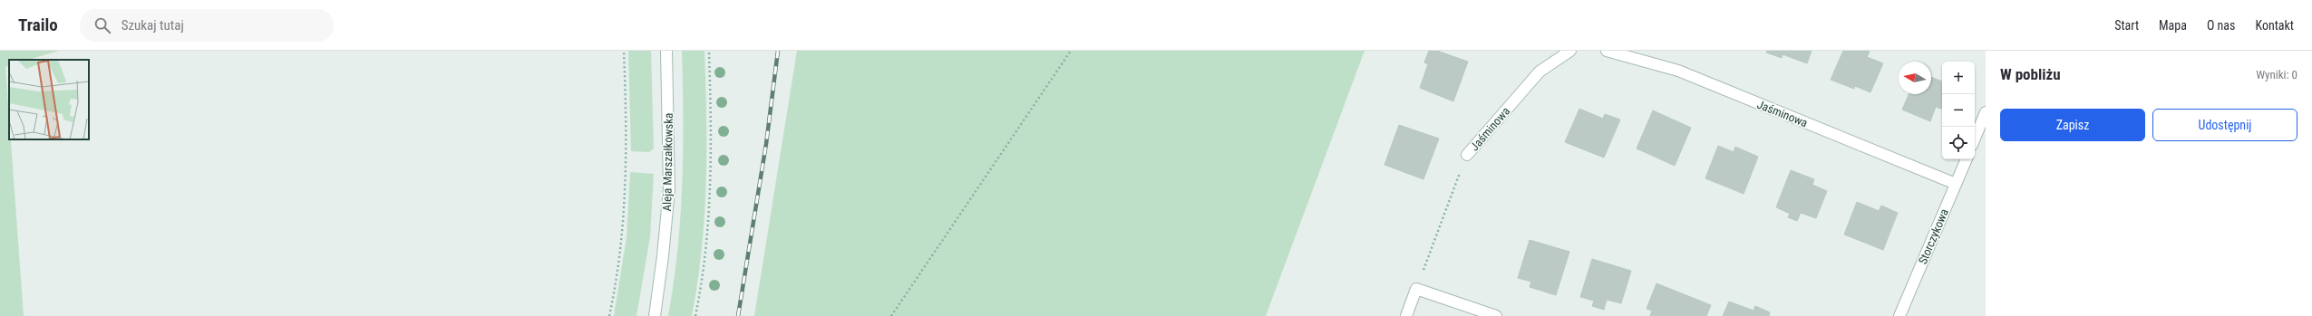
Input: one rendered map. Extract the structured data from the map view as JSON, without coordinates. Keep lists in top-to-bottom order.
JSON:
{
  "streets": {
    "street": ["Jaśminowa", "Aleja Marszałkowska", "Storczykowa"]
  },
  "crossings": [
    ["Jaśminowa", "Storczykowa"]
  ],
  "north": "left",
  "page": {
    "header": "Trailo",
    "search": "Szukaj tutaj",
    "nav": [
      "Start",
      "Mapa",
      "O nas",
      "Kontakt"
    ],
    "heading": ["W pobliżu", "Wyniki: 0"],
    "map_buttons": ["+", "−"],
    "buttons": ["Zapisz", "Udostępnij"]
  }
}
